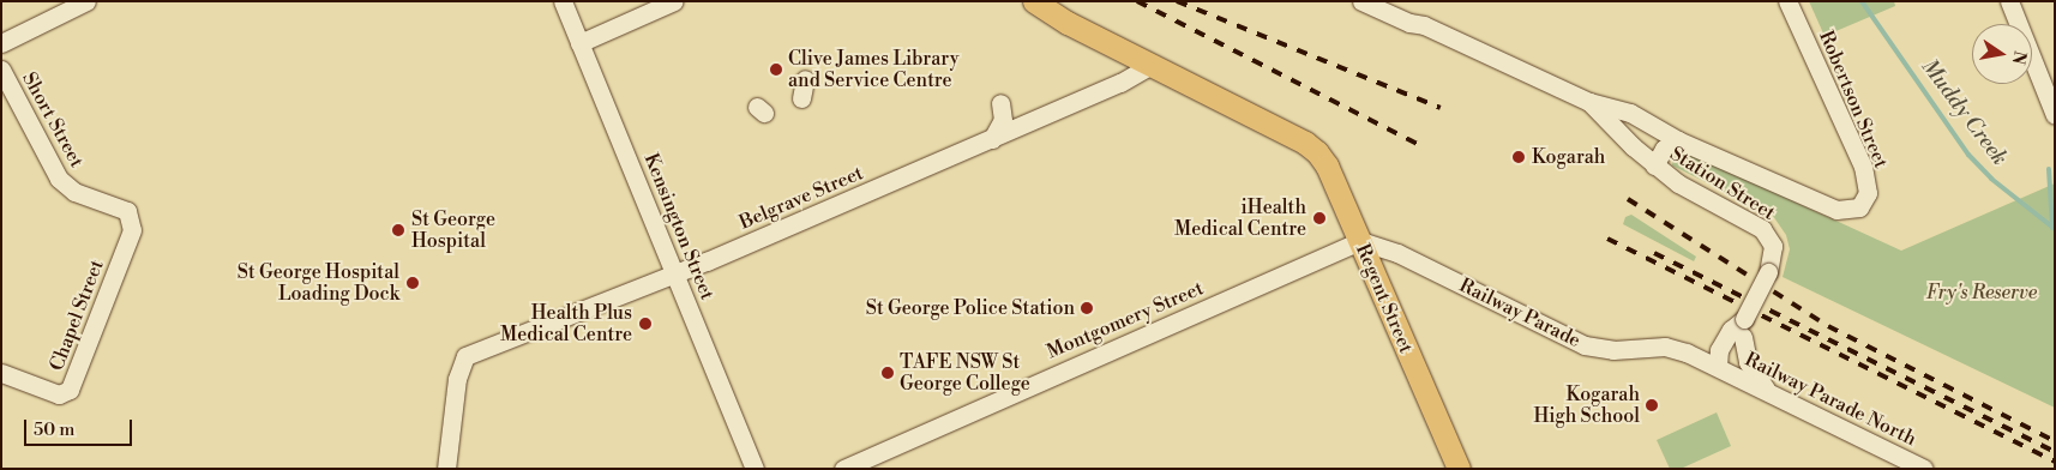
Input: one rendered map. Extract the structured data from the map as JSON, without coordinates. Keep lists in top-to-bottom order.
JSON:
{
  "streets": {
    "main road": ["Regent Street"],
    "street": [
      "Robertson Street",
      "Short Street",
      "Station Street",
      "Belgrave Street",
      "Kensington Street",
      "Railway Parade",
      "Chapel Street",
      "Montgomery Street",
      "Railway Parade North"
    ]
  },
  "crossings": [
    ["Robertson Street", "Station Street"],
    ["Short Street", "Chapel Street"],
    ["Station Street", "Railway Parade"],
    ["Station Street", "Railway Parade North"],
    ["Belgrave Street", "Kensington Street"],
    ["Belgrave Street", "Regent Street"],
    ["Regent Street", "Railway Parade"],
    ["Regent Street", "Montgomery Street"],
    ["Railway Parade", "Montgomery Street"],
    ["Railway Parade", "Railway Parade North"]
  ],
  "water": ["Muddy Creek"],
  "parks": ["Fry's Reserve"],
  "places": [
    "Clive James Library and Service Centre",
    "Kogarah",
    "iHealth Medical Centre",
    "St George Hospital",
    "St George Hospital Loading Dock",
    "St George Police Station",
    "Health Plus Medical Centre",
    "TAFE NSW St George College",
    "Kogarah High School"
  ],
  "scale_bar": "50 m",
  "north": "right"
}
